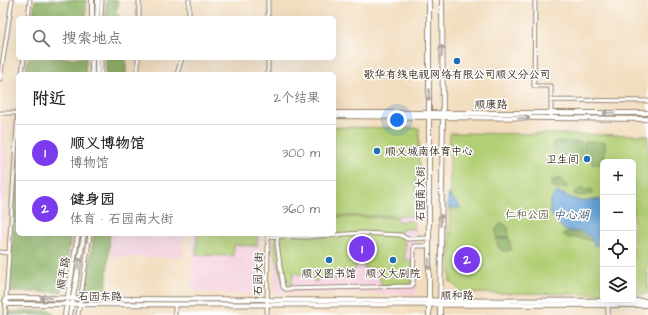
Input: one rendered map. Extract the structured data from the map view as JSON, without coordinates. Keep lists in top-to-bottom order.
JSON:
{
  "streets": {
    "main road": [
      "顺康路",
      "石园南大街",
      "顺平路",
      "顺和路",
      "石园东路"
    ],
    "street": ["石园大街"]
  },
  "crossings": [
    ["顺康路", "石园南大街"],
    ["石园南大街", "顺和路"],
    ["顺平路", "石园东路"],
    ["石园大街", "顺和路"],
    ["石园大街", "石园东路"],
    ["顺和路", "石园东路"]
  ],
  "water": ["中心湖"],
  "parks": ["仁和公园"],
  "places": [
    "歌华有线电视网络有限公司顺义分公司",
    "顺义城南体育中心",
    "卫生间",
    "顺义图书馆",
    "顺义大剧院"
  ],
  "page": {
    "search": "搜索地点",
    "heading": ["附近", "2个结果"],
    "list": [
      {
        "mark": "1",
        "name": "顺义博物馆",
        "note": "博物馆",
        "value": "300 m"
      },
      {
        "mark": "2",
        "name": "健身园",
        "note": "体育 · 石园南大街",
        "value": "360 m"
      }
    ],
    "map_buttons": ["+", "−"],
    "pins": ["1", "2"]
  }
}
